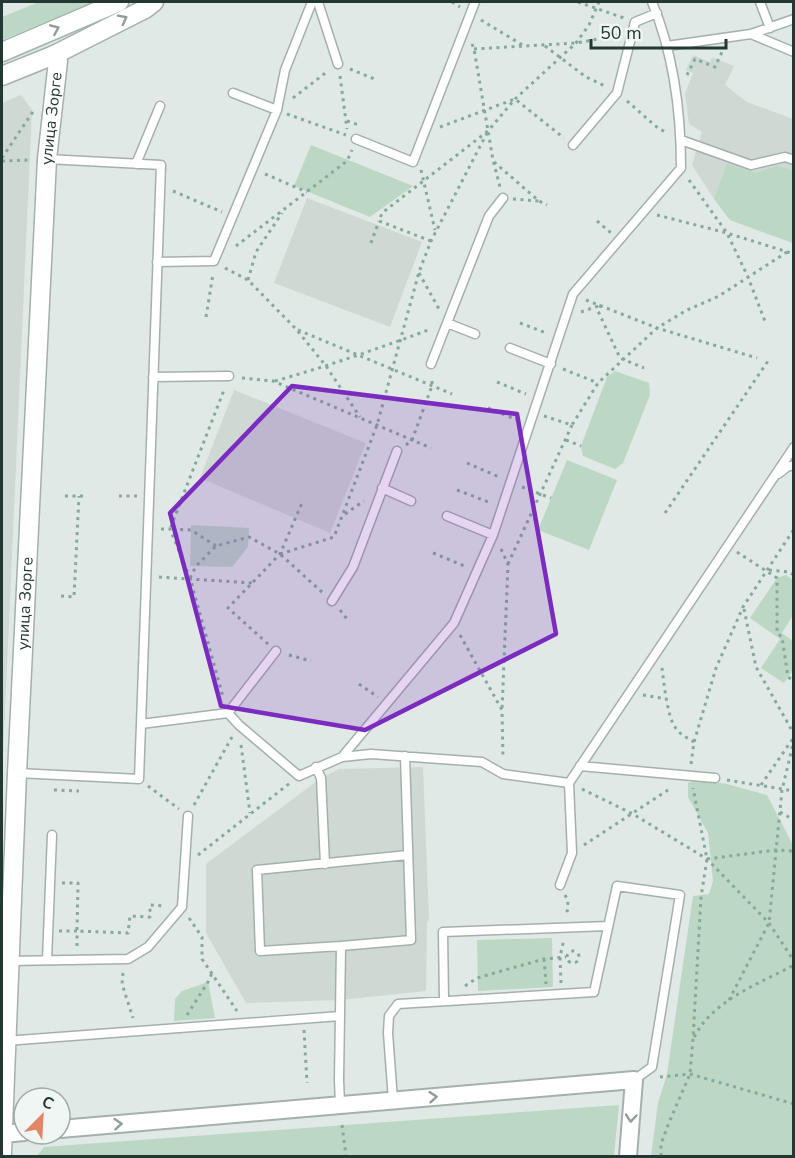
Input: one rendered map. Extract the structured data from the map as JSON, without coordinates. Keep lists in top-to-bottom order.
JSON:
{
  "streets": {
    "street": ["улица Зорге"]
  },
  "scale_bar": "50 m",
  "north": "top right"
}
